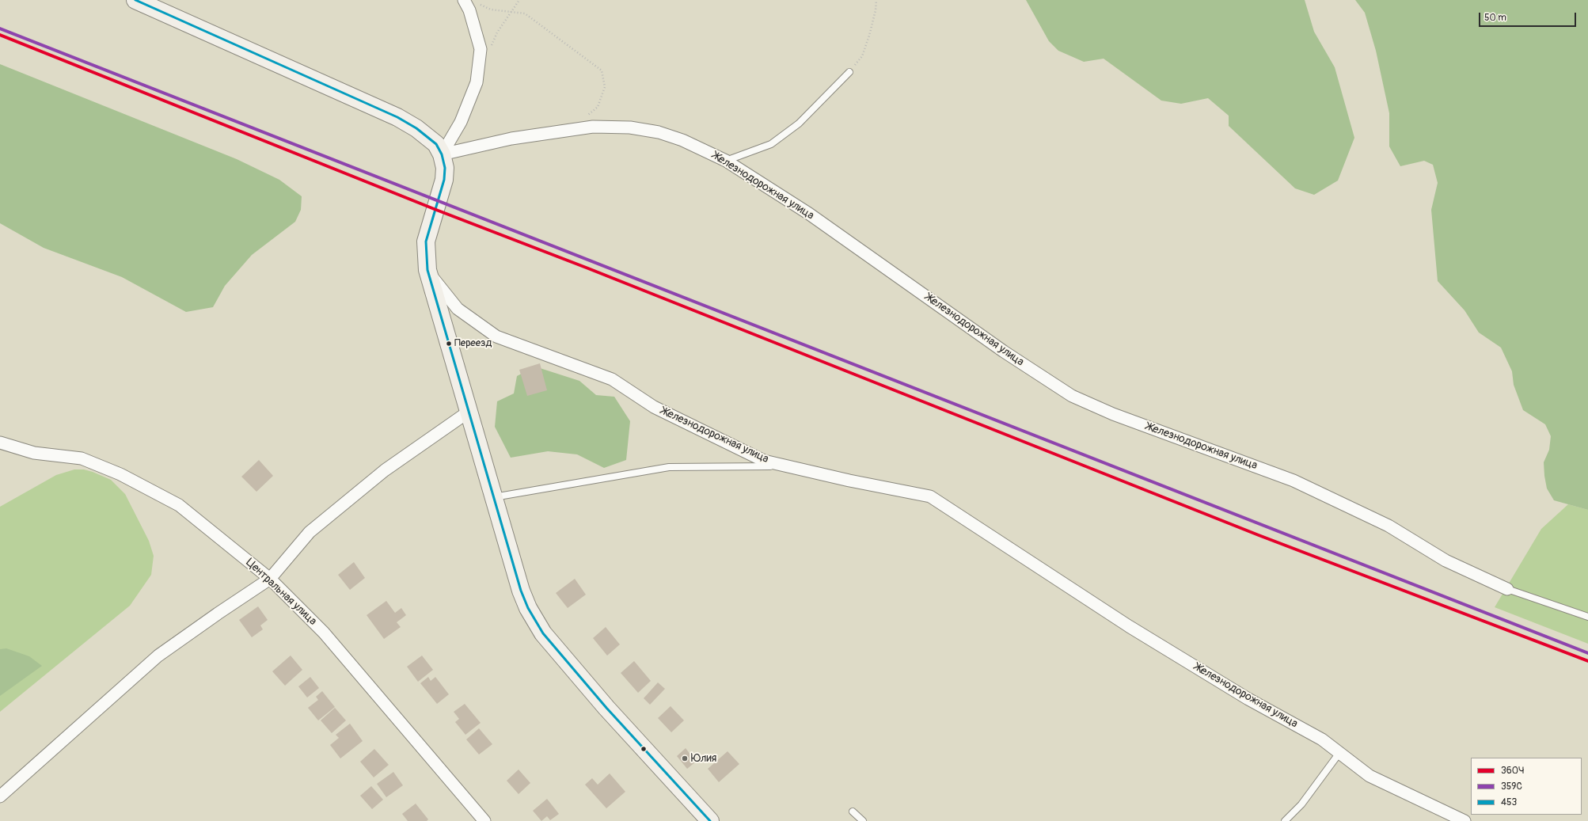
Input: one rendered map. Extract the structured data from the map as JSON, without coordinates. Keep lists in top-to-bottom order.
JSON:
{
  "streets": {
    "street": ["Железнодорожная улица", "Центральная улица"]
  },
  "places": ["Переезд", "Юлия"],
  "lines": ["transit line 453", "transit line 359С", "transit line 360Ч"],
  "legend": ["360Ч", "359С", "453"],
  "scale_bar": "50 m"
}
